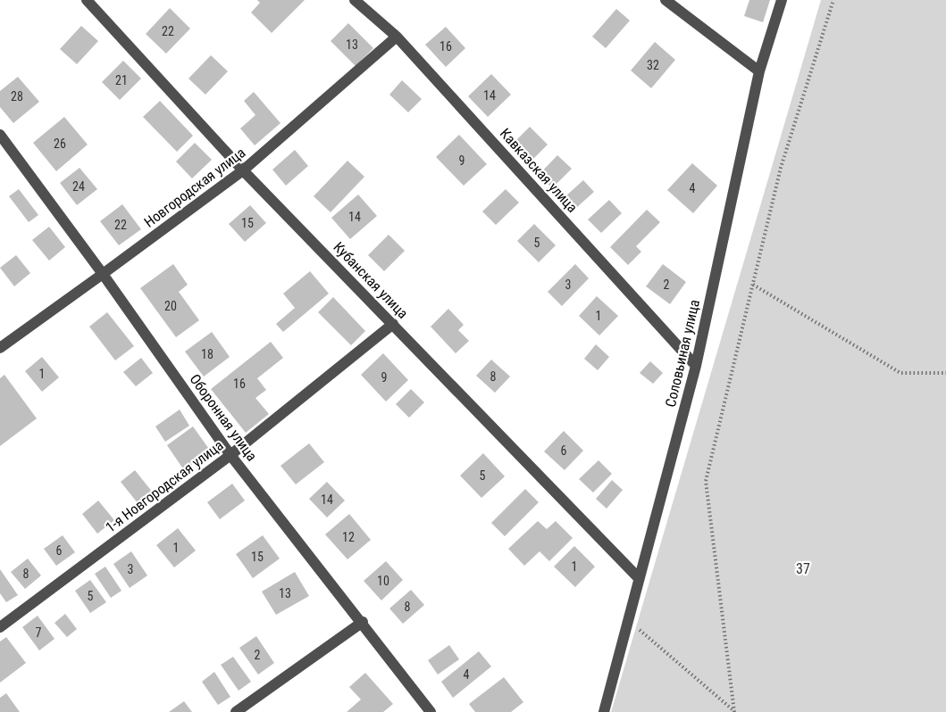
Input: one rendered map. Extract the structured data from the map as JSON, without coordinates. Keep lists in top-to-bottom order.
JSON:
{
  "streets": {
    "street": [
      "Кавказская улица",
      "Новгородская улица",
      "Кубанская улица",
      "Соловьиная улица",
      "Оборонная улица",
      "1-я Новгородская улица"
    ]
  },
  "crossings": [
    ["Кавказская улица", "Новгородская улица"],
    ["Кавказская улица", "Соловьиная улица"],
    ["Новгородская улица", "Кубанская улица"],
    ["Новгородская улица", "Оборонная улица"],
    ["Кубанская улица", "Соловьиная улица"],
    ["Кубанская улица", "1-я Новгородская улица"],
    ["Оборонная улица", "1-я Новгородская улица"]
  ],
  "parks": ["37"],
  "house_numbers": [
    "22",
    "13",
    "16",
    "32",
    "21",
    "14",
    "28",
    "26",
    "9",
    "24",
    "4",
    "14",
    "15",
    "22",
    "5",
    "3",
    "2",
    "20",
    "1",
    "18",
    "1",
    "8",
    "9",
    "16",
    "6",
    "5",
    "14",
    "12",
    "1",
    "6",
    "15",
    "1",
    "3",
    "8",
    "10",
    "13",
    "5",
    "8",
    "7",
    "2",
    "4"
  ]
}
